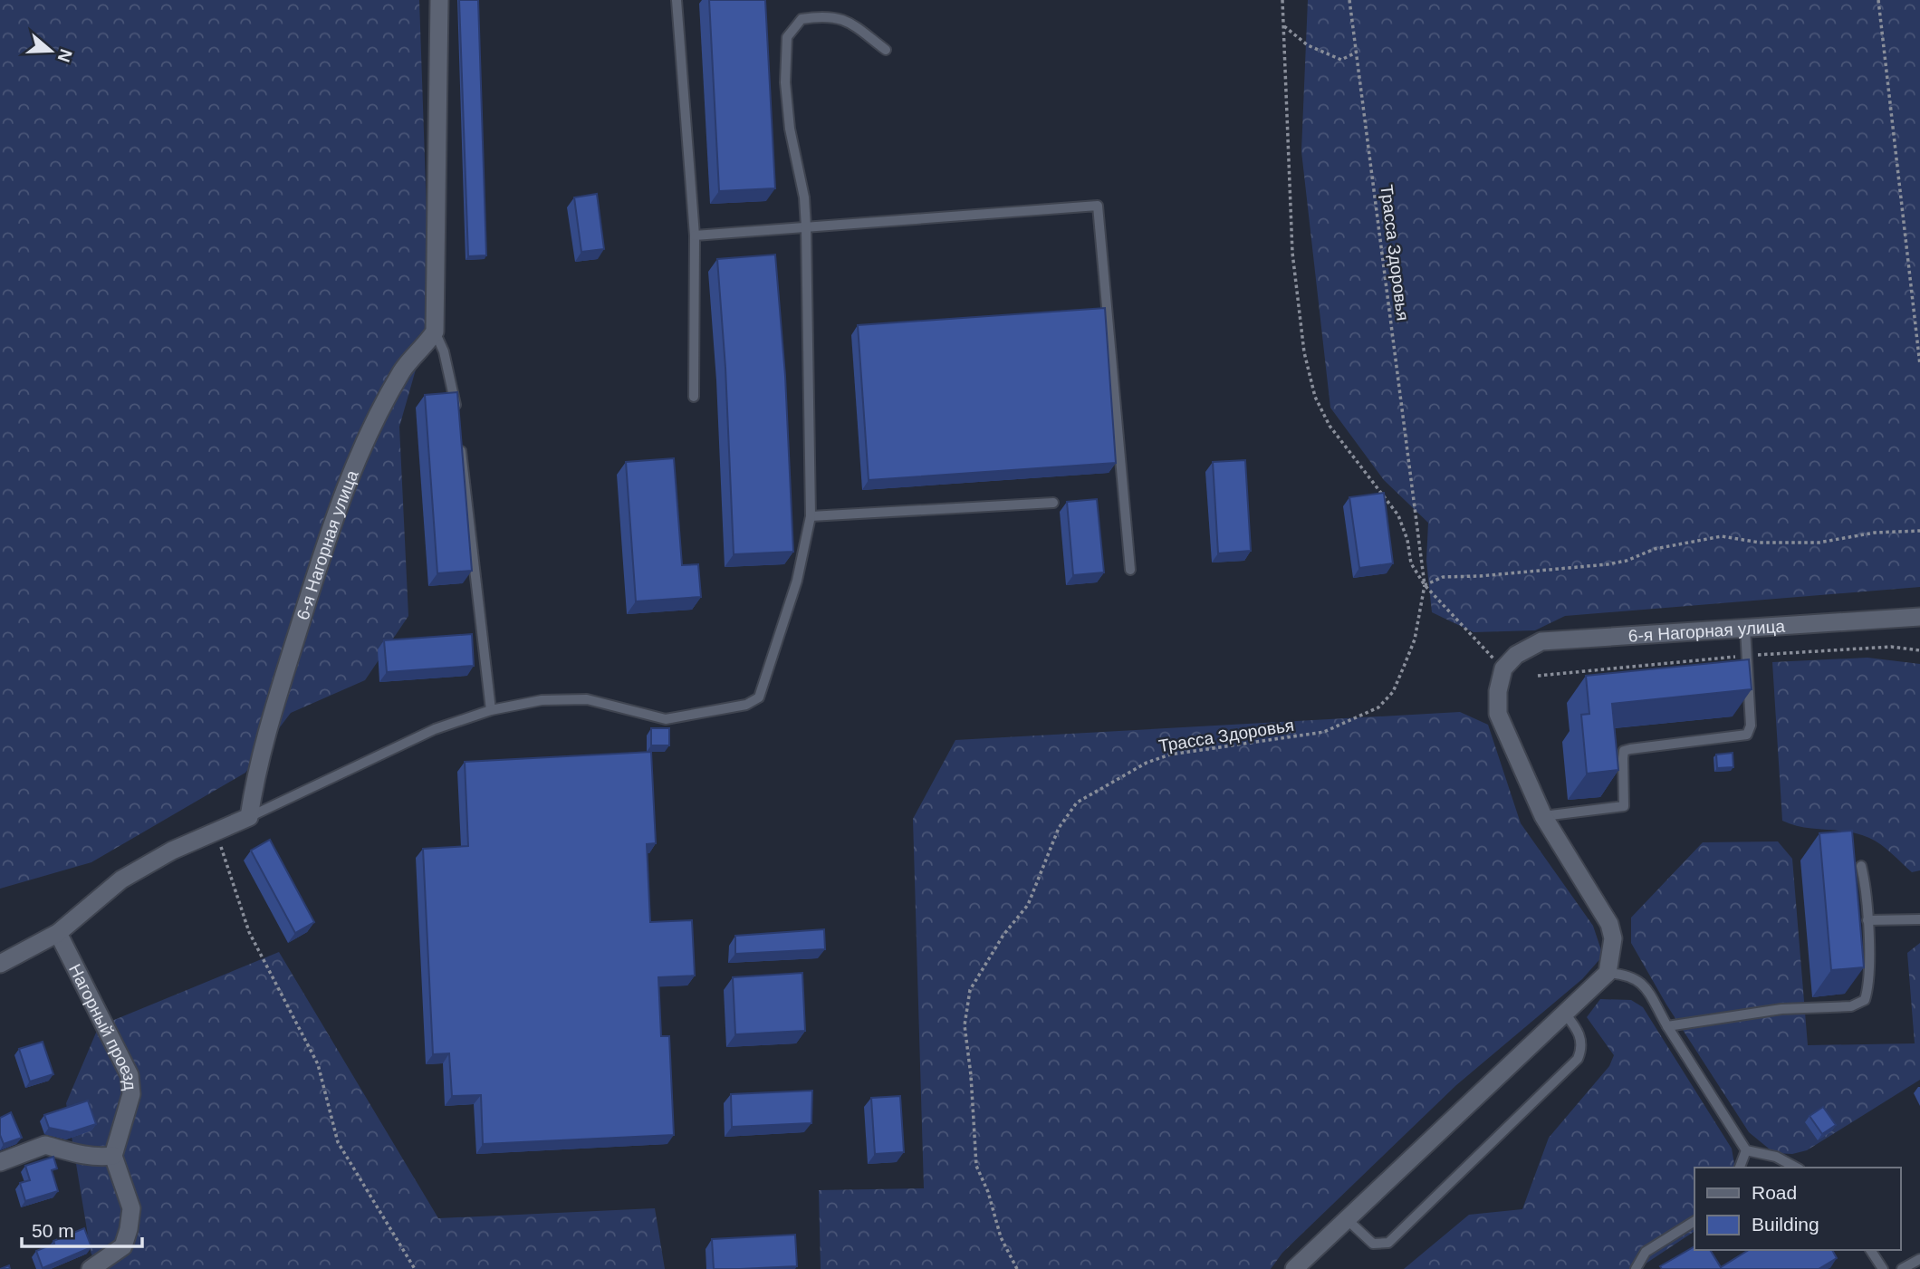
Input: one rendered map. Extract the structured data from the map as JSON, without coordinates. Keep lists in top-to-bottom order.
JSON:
{
  "streets": {
    "street": ["6-я Нагорная улица", "Нагорный проезд"],
    "path": ["Трасса Здоровья"]
  },
  "legend": ["Road", "Building"],
  "scale_bar": "50 m",
  "north": "right"
}
